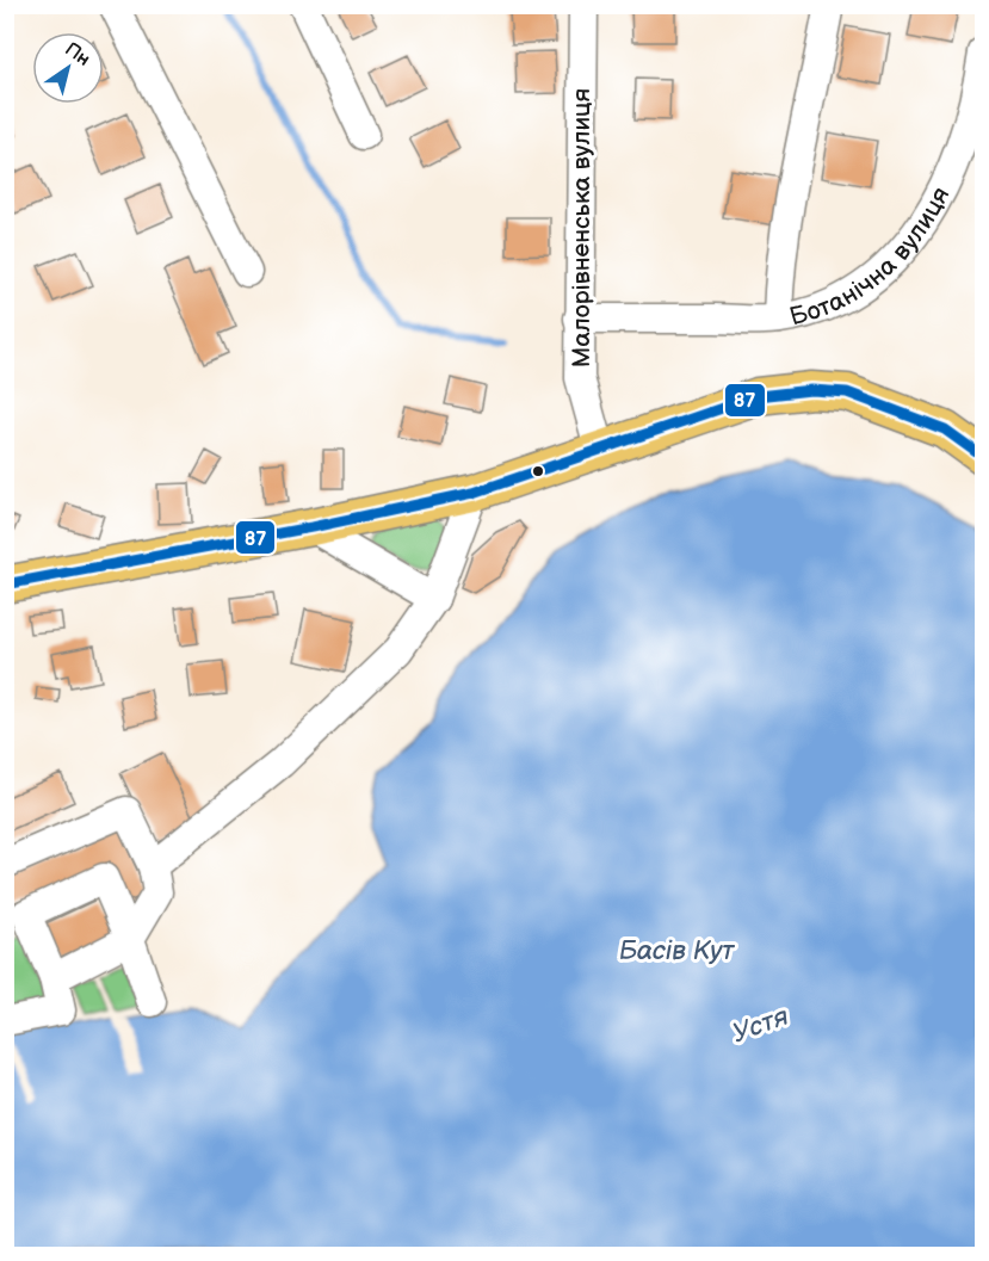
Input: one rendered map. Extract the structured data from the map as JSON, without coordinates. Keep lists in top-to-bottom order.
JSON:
{
  "streets": {
    "street": ["Малорівненська вулиця", "Ботанічна вулиця"]
  },
  "crossings": [
    ["Малорівненська вулиця", "Ботанічна вулиця"]
  ],
  "water": ["Басів Кут", "Устя"],
  "lines": ["transit line 87"],
  "north": "top right"
}
